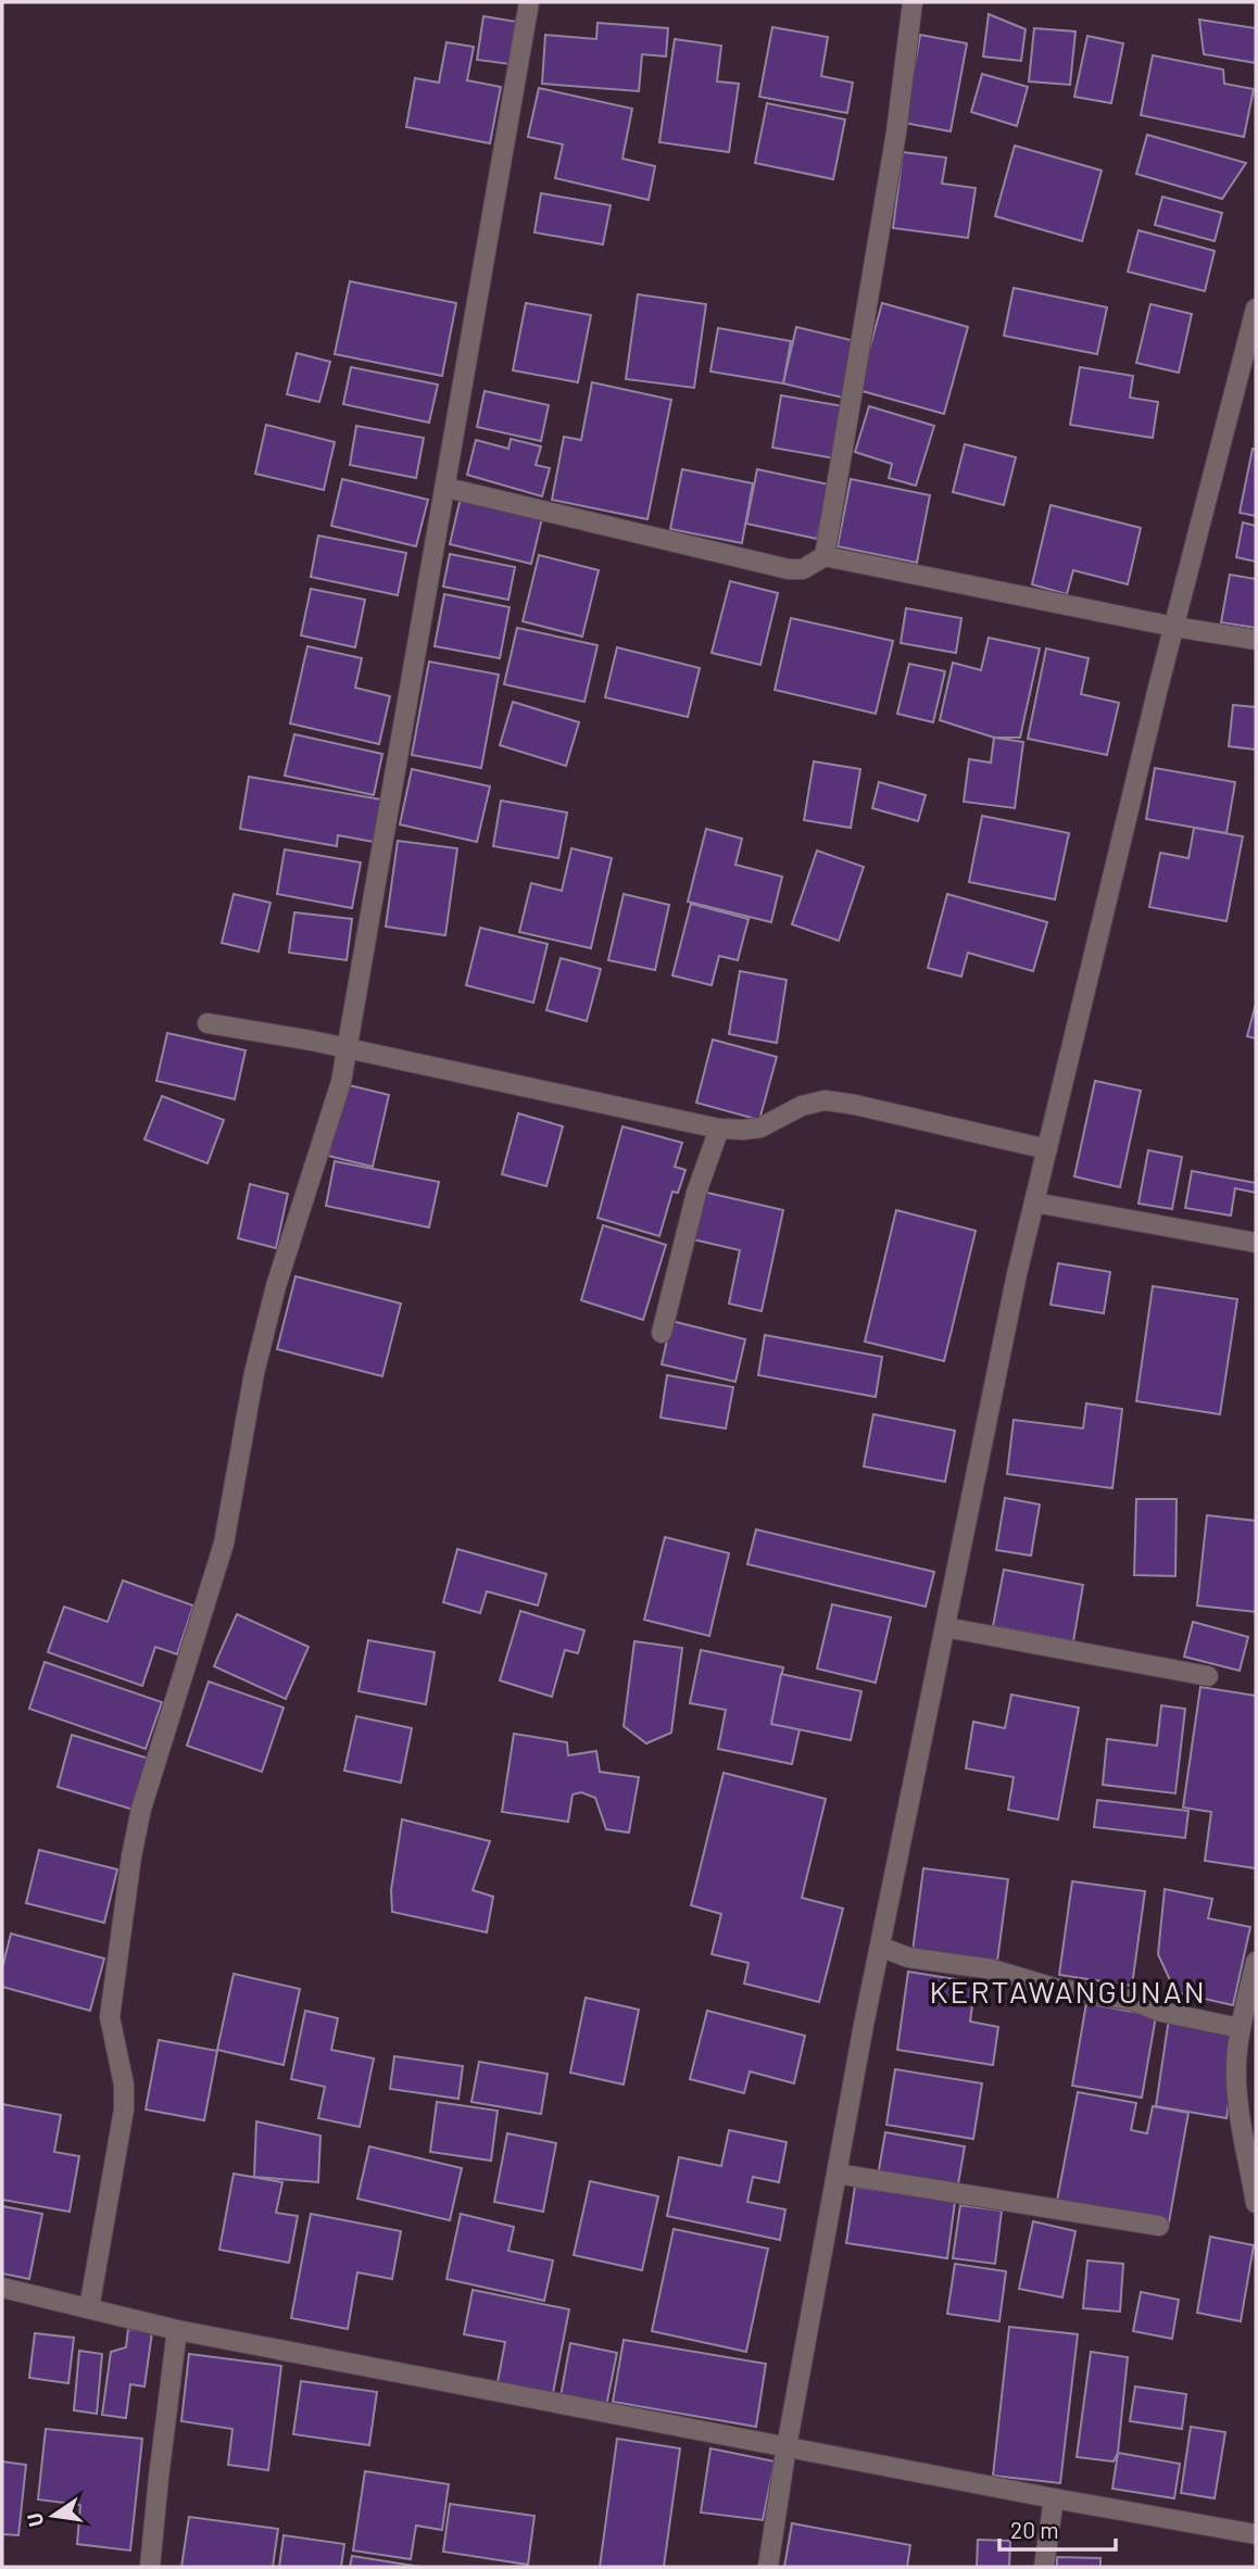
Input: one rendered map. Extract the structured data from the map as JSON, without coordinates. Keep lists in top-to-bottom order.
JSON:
{
  "districts": ["KERTAWANGUNAN"],
  "scale_bar": "20 m",
  "north": "left"
}
